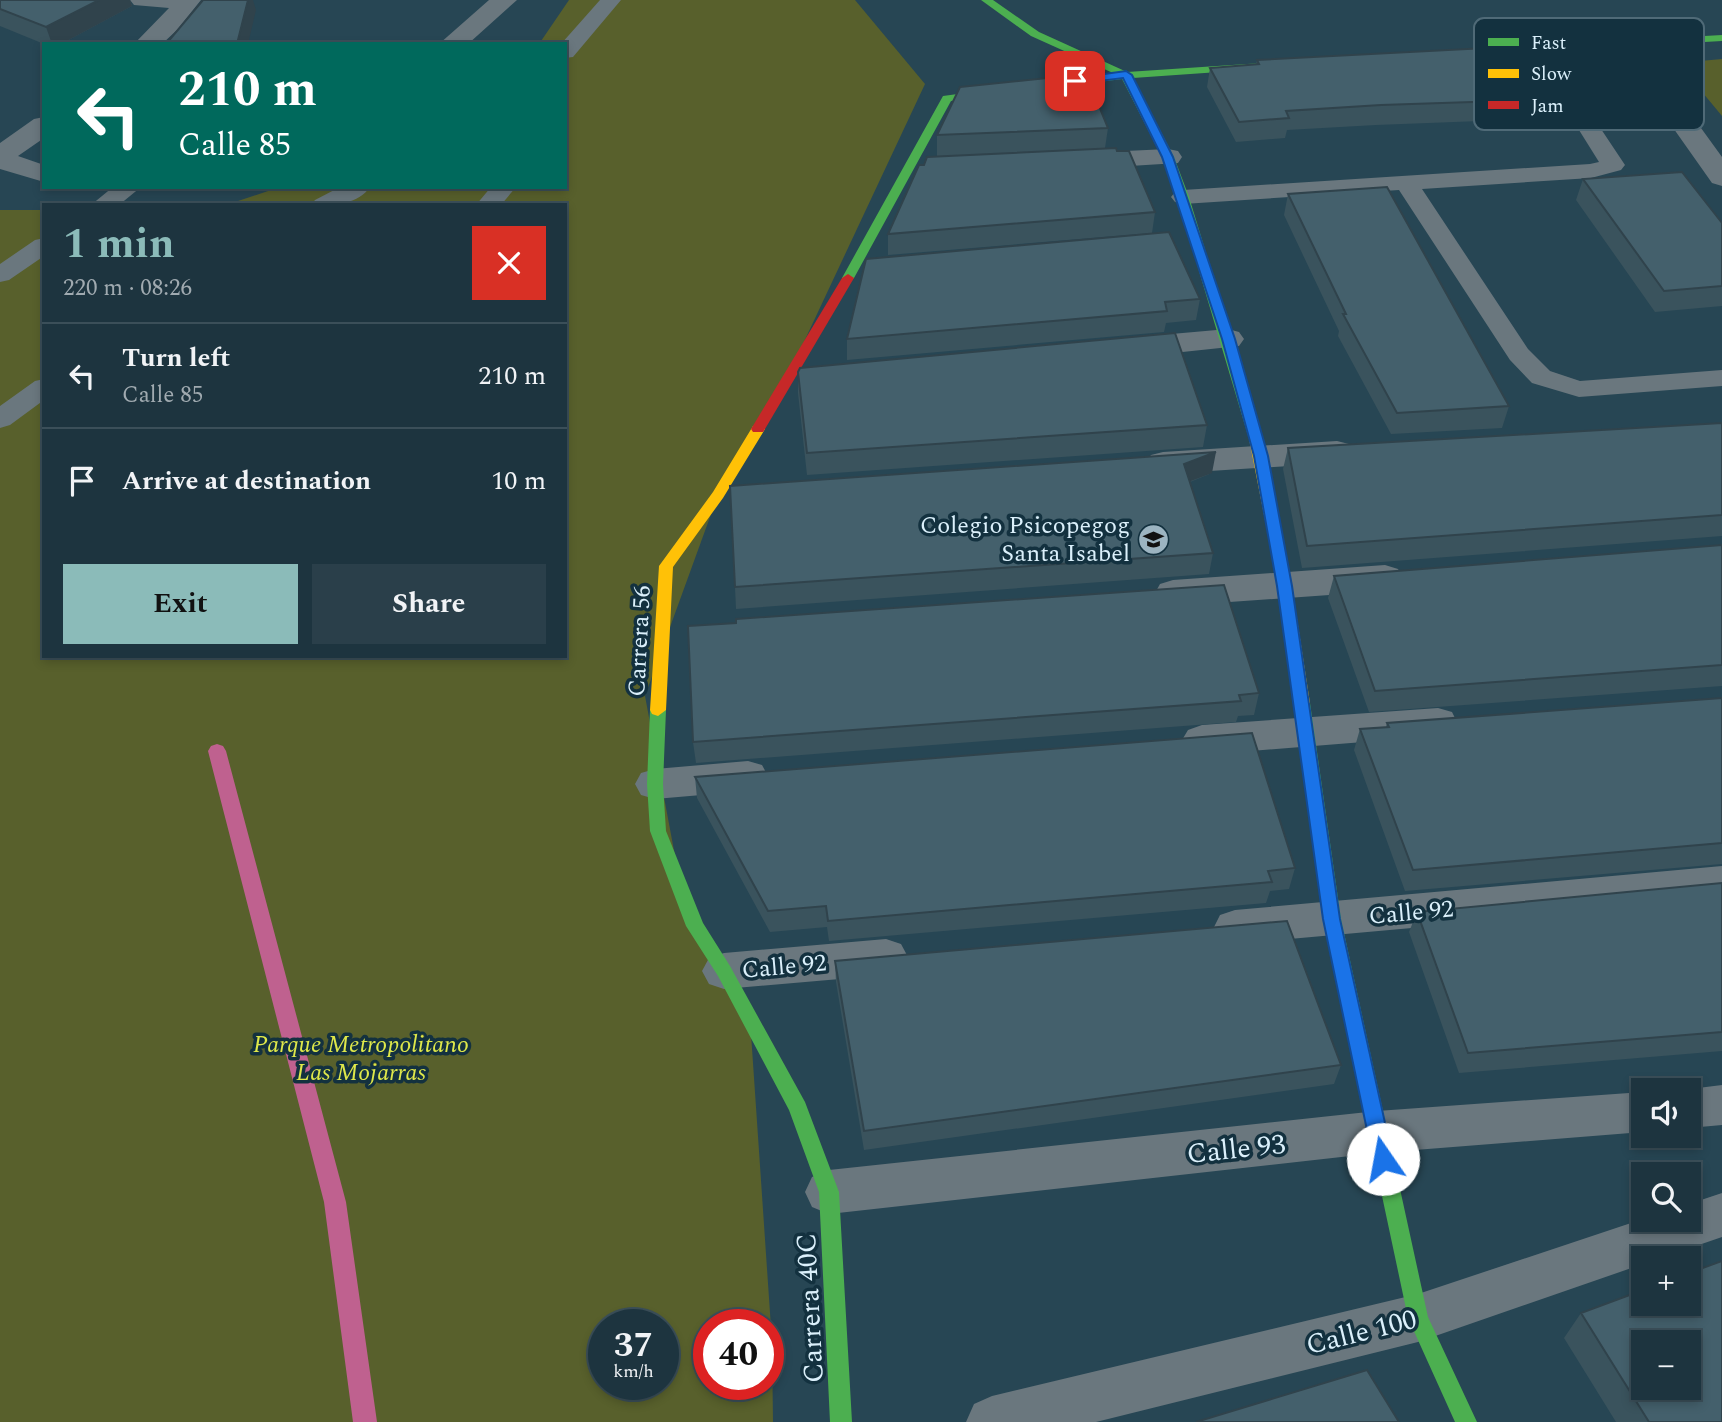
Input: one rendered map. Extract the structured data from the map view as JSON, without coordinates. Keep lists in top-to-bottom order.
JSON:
{
  "streets": {
    "street": [
      "Carrera 56",
      "Calle 92",
      "Calle 93",
      "Carrera 40C",
      "Calle 100"
    ]
  },
  "crossings": [
    ["Carrera 56", "Calle 92"],
    ["Carrera 56", "Calle 93"],
    ["Carrera 56", "Carrera 40C"],
    ["Calle 93", "Carrera 40C"]
  ],
  "parks": ["Parque Metropolitano Las Mojarras"],
  "places": {
    "school or university": ["Colegio Psicopegog Santa Isabel"]
  },
  "legend": ["Fast", "Slow", "Jam"],
  "page": {
    "turn": ["210 m", "Calle 85"],
    "heading": ["1 min", "220 m · 08:26"],
    "list": [
      {
        "name": "Turn left",
        "note": "Calle 85",
        "value": "210 m"
      },
      {
        "name": "Arrive at destination",
        "value": "10 m"
      }
    ],
    "buttons": ["Exit", "Share"],
    "map_buttons": ["+", "−"],
    "speed": "37 km/h",
    "limit": "40"
  }
}
